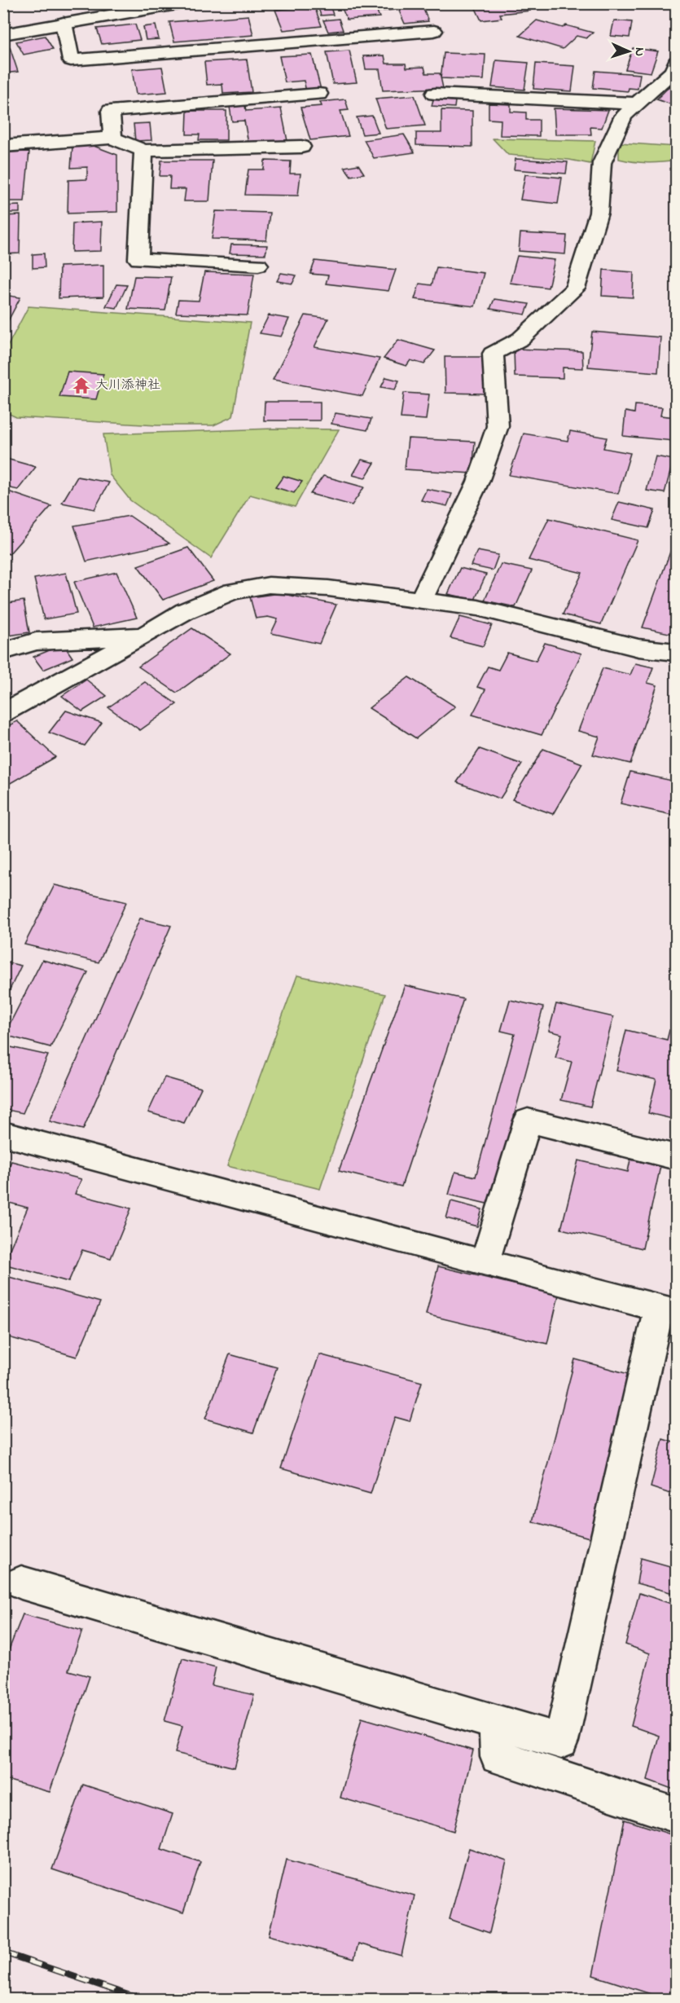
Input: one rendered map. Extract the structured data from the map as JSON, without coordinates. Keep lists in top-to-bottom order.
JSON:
{
  "places": {
    "temple": ["大川添神社"]
  },
  "north": "right"
}
